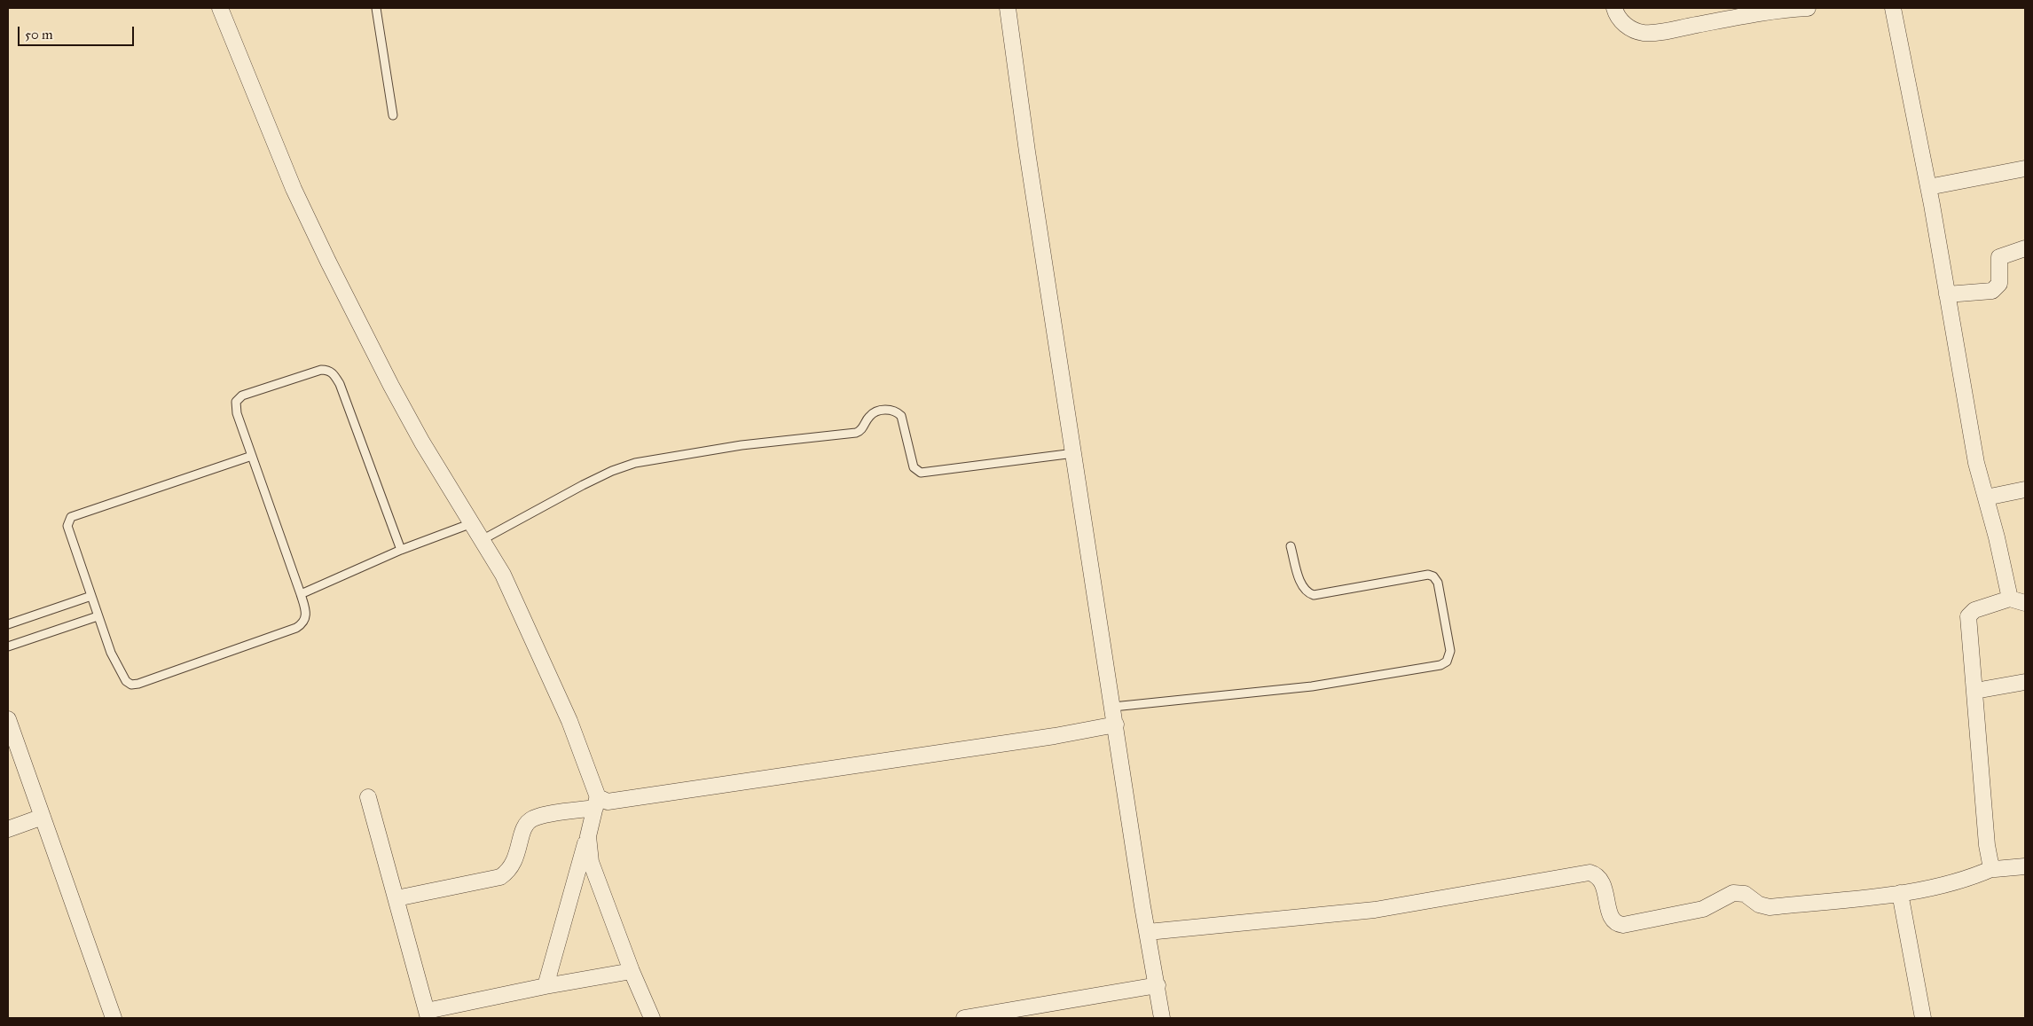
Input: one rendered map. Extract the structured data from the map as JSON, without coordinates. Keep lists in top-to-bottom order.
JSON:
{
  "scale_bar": "50 m"
}
